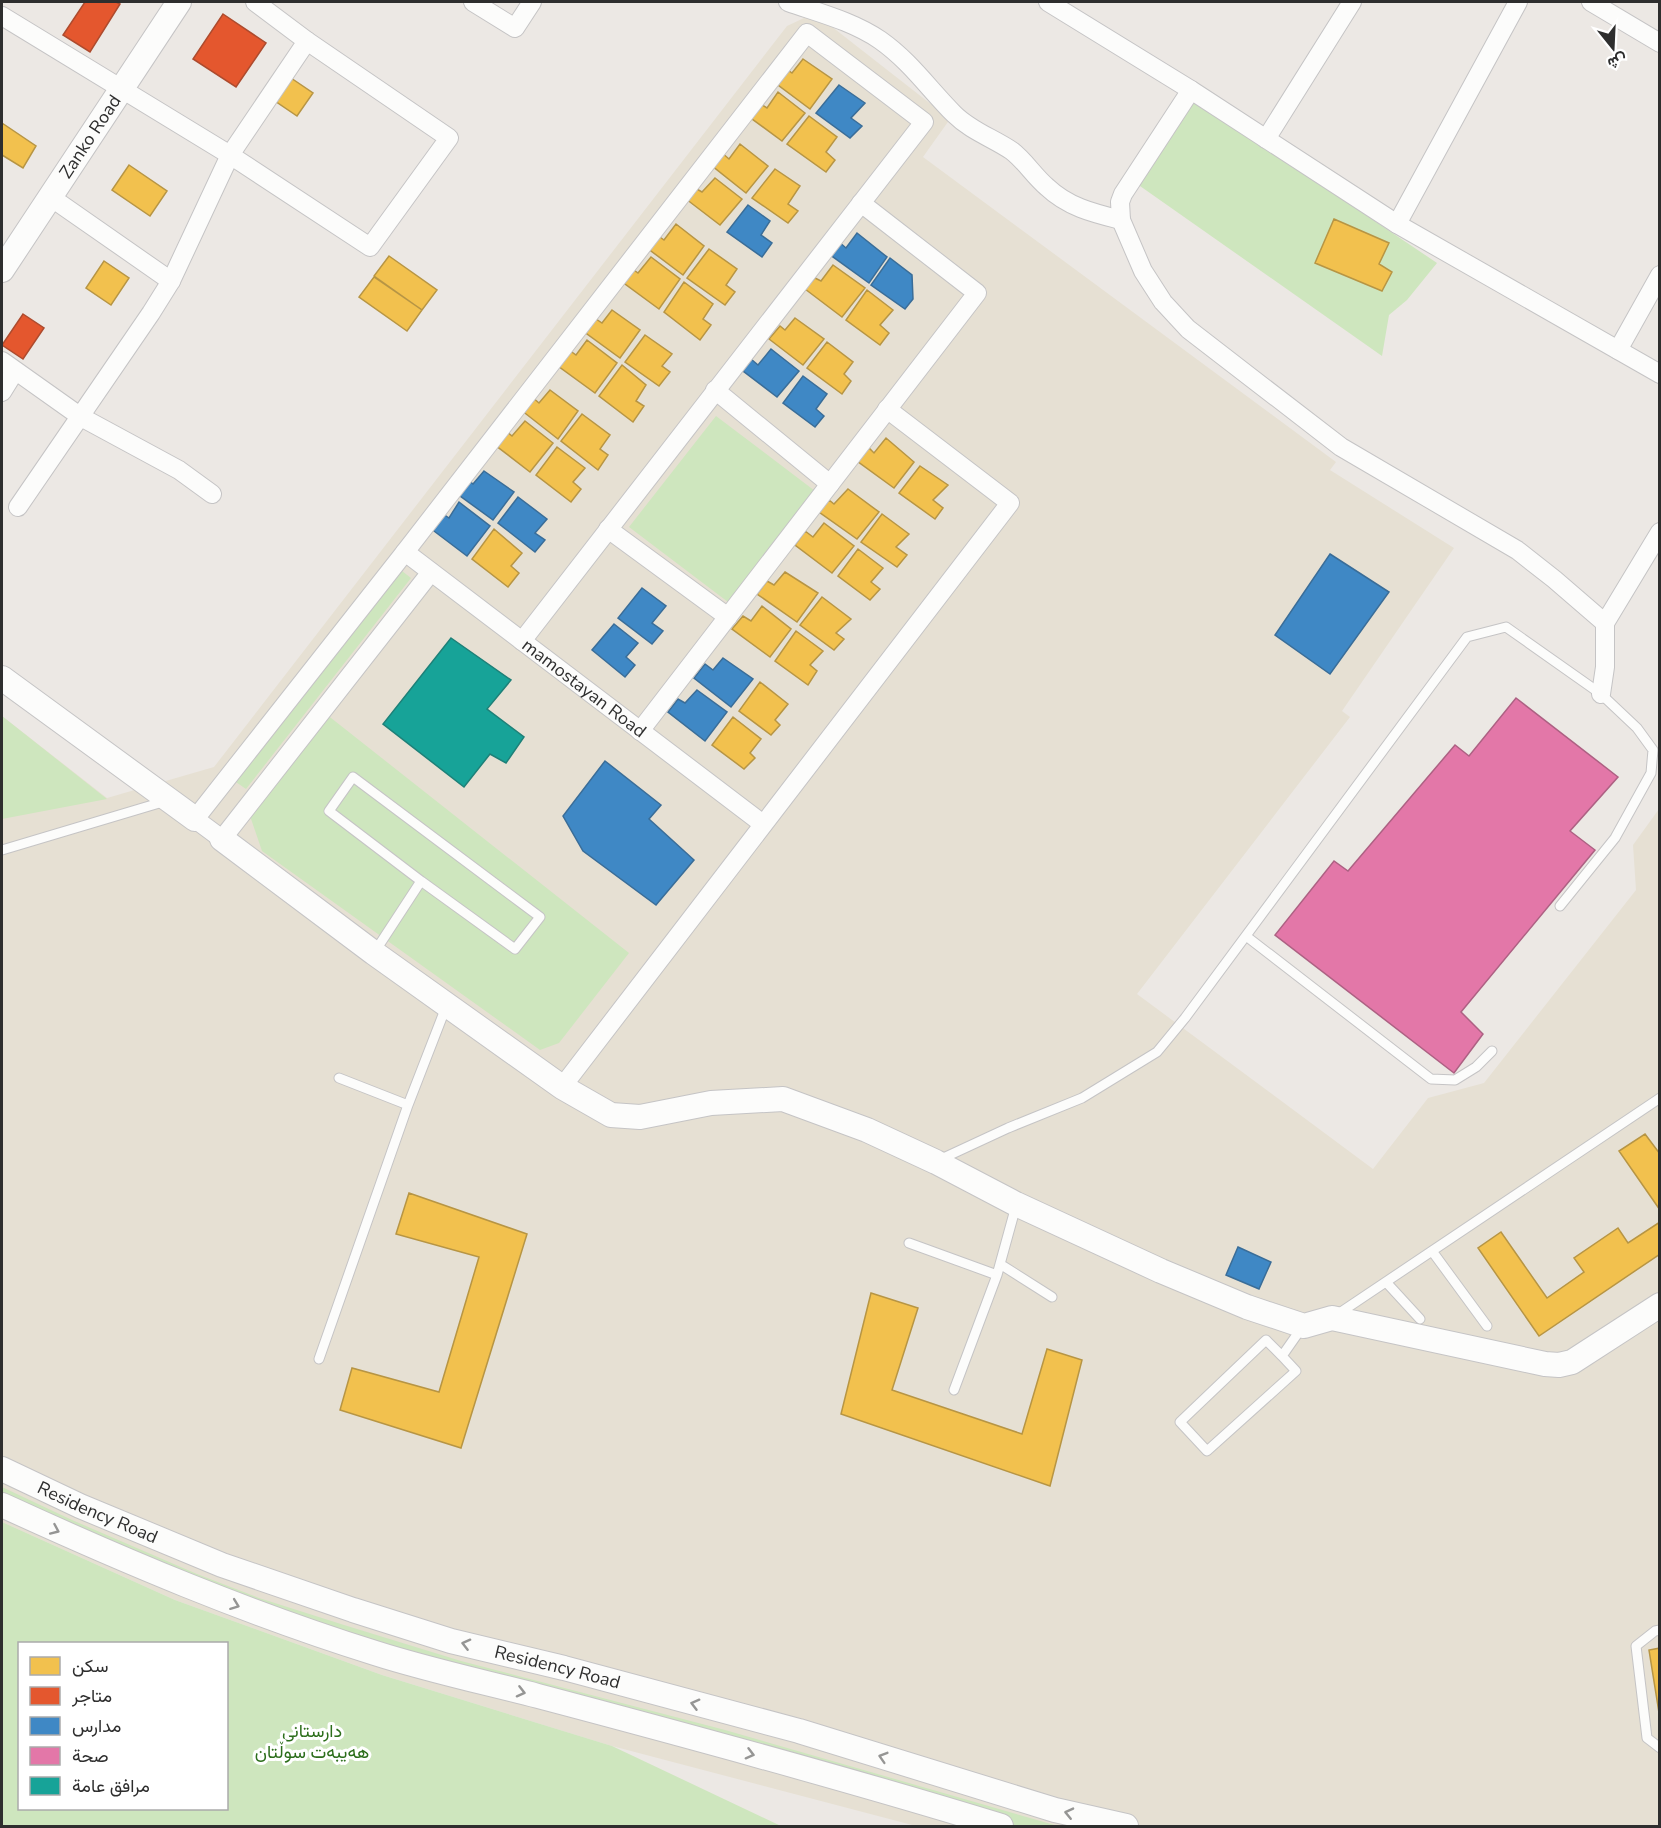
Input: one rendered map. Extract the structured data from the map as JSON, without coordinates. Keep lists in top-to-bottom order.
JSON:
{
  "streets": {
    "street": ["Zanko Road", "mamostayan Road", "Residency Road"]
  },
  "parks": ["دارستانی هەیبەت سوڵتان"],
  "legend": [
    "سكن",
    "متاجر",
    "مدارس",
    "صحة",
    "مرافق عامة"
  ],
  "north": "bottom"
}
